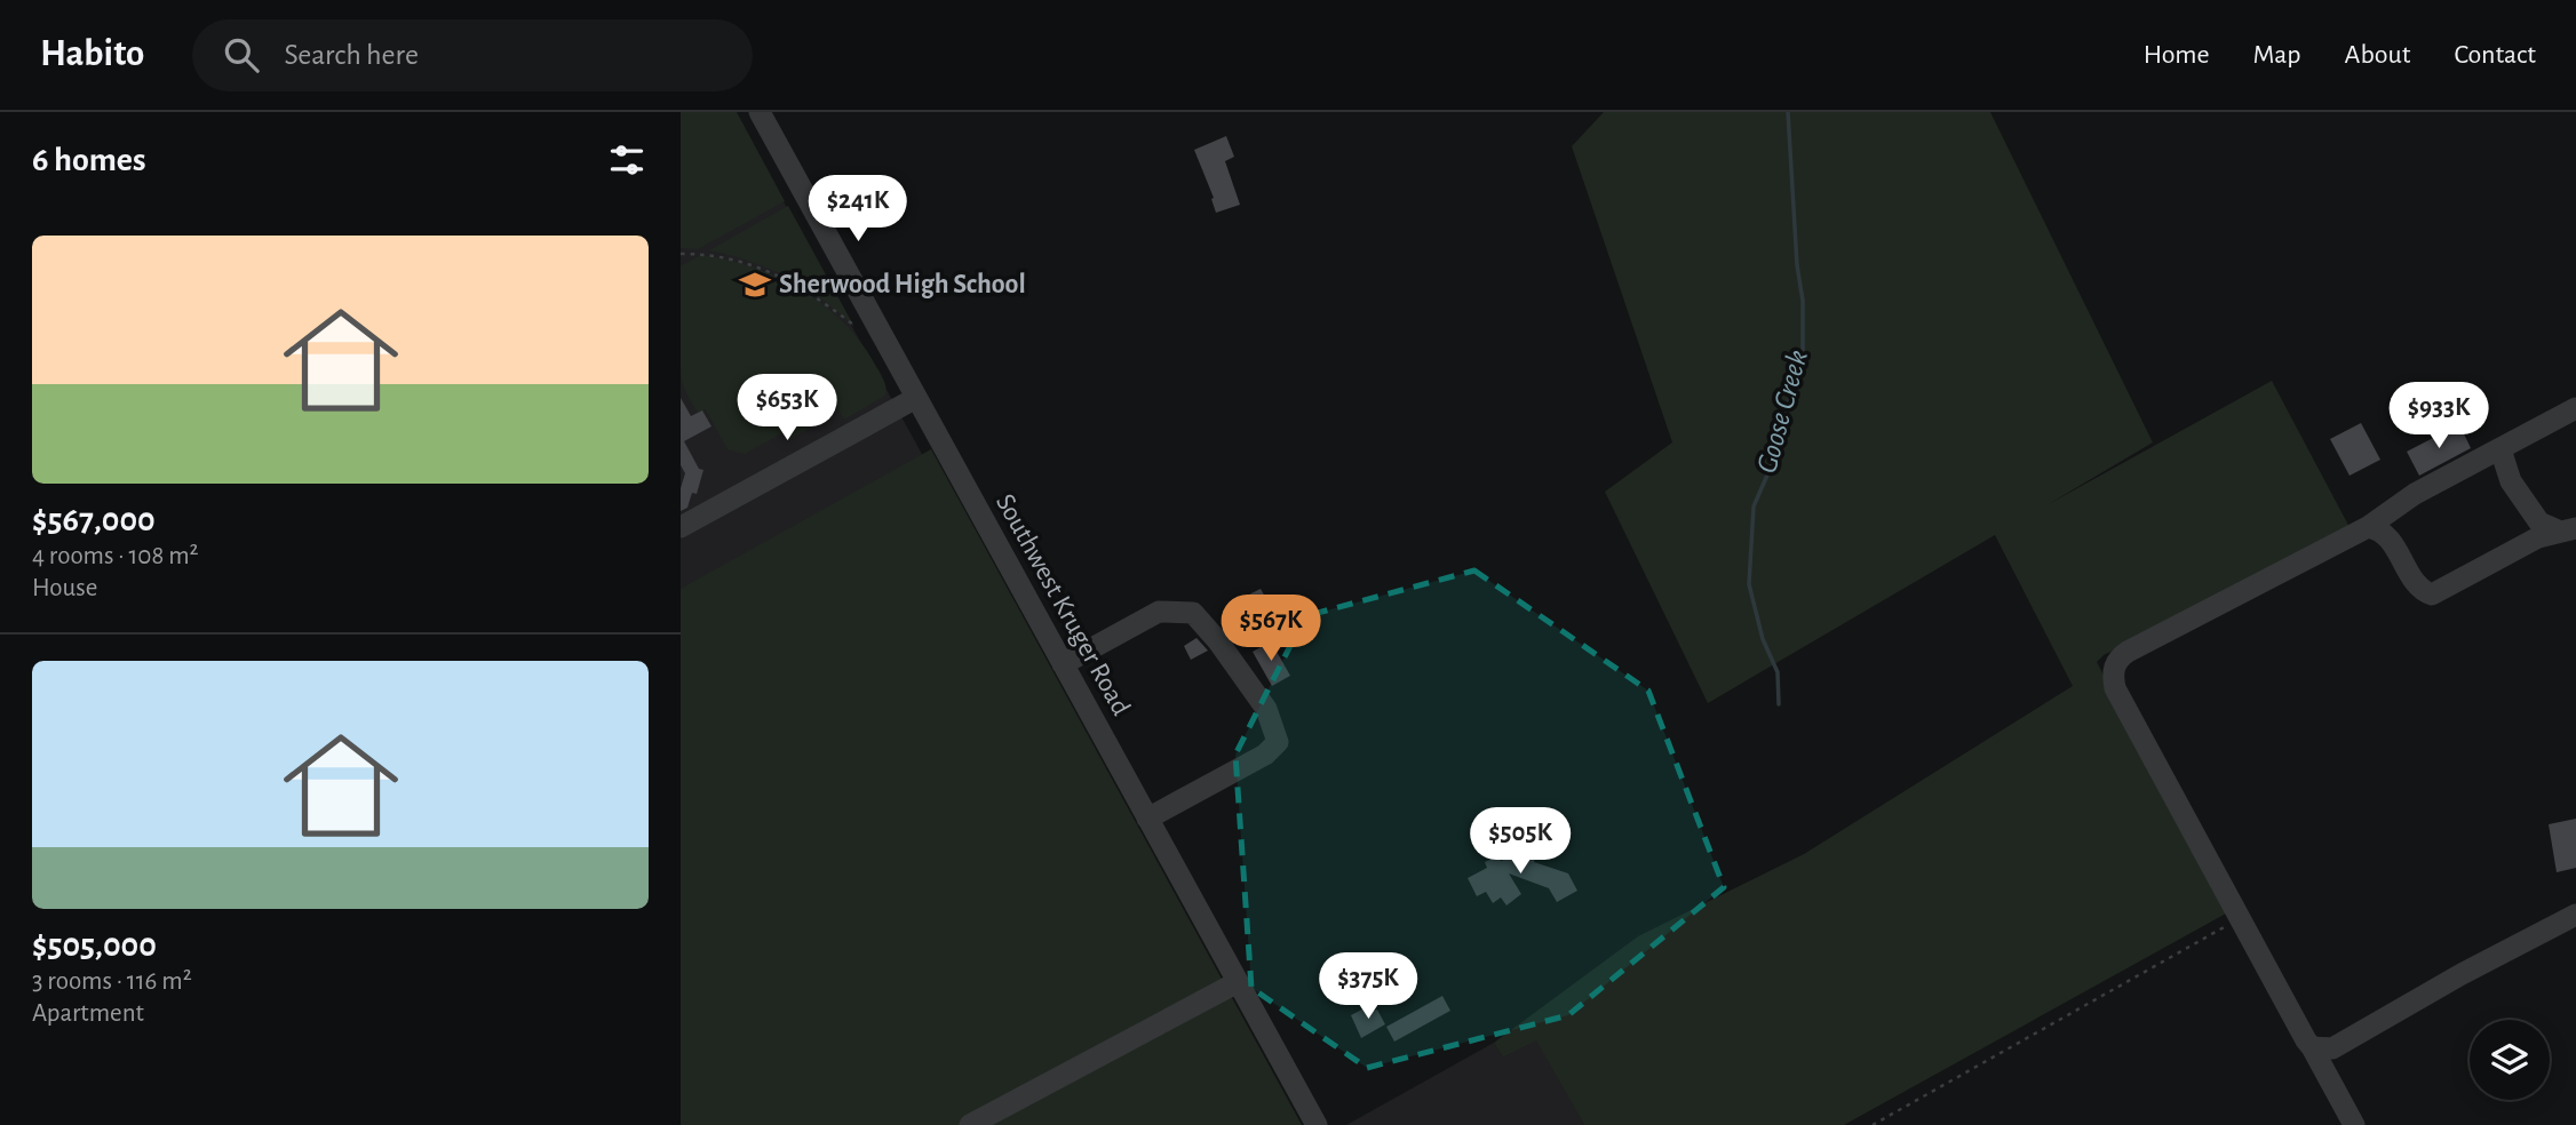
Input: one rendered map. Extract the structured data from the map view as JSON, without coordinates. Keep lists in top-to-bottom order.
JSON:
{
  "streets": {
    "street": ["Southwest Kruger Road"]
  },
  "water": ["Goose Creek"],
  "places": {
    "school or university": ["Sherwood High School"]
  },
  "page": {
    "header": "Habito",
    "search": "Search here",
    "nav": [
      "Home",
      "Map",
      "About",
      "Contact"
    ],
    "heading": "6 homes",
    "price": [
      "$241K",
      "$653K",
      "$933K",
      "$567K",
      "$505K",
      "$375K"
    ],
    "list": [
      {
        "name": "$567,000",
        "note": "4 rooms · 108 m² · House"
      },
      {
        "name": "$505,000",
        "note": "3 rooms · 116 m² · Apartment"
      }
    ]
  }
}
